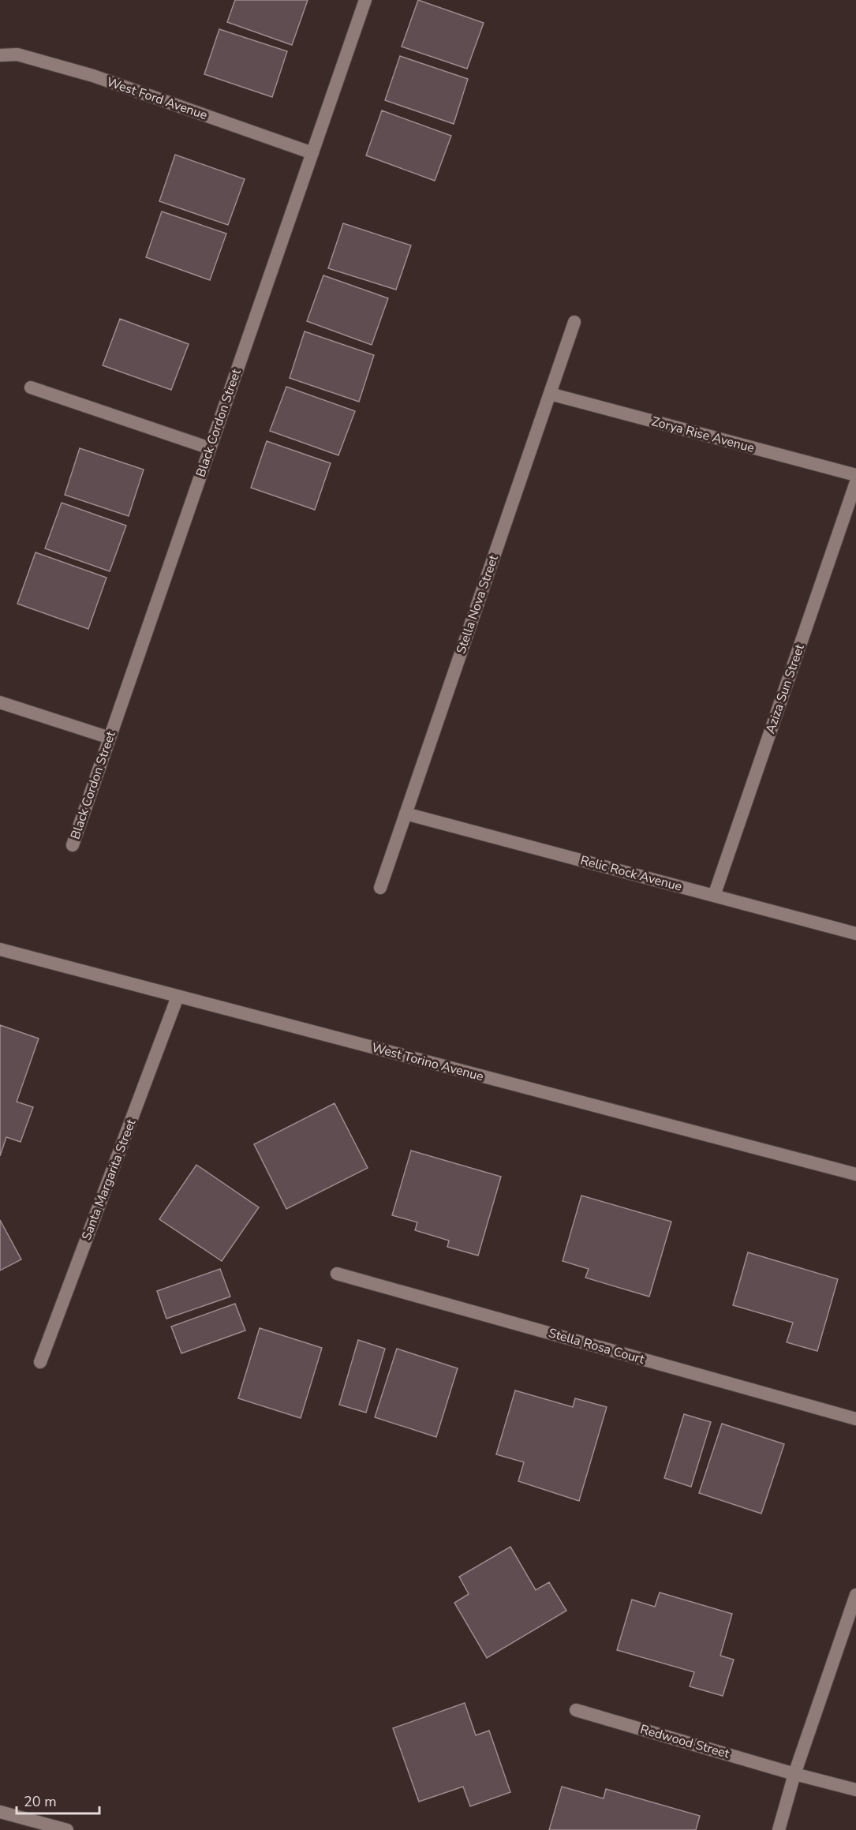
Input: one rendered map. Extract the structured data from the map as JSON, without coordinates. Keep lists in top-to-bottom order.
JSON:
{
  "streets": {
    "street": [
      "West Ford Avenue",
      "Black Cordon Street",
      "Zorya Rise Avenue",
      "Stella Nova Street",
      "Aziza Sun Street",
      "Relic Rock Avenue",
      "West Torino Avenue",
      "Santa Margarita Street",
      "Stella Rosa Court",
      "Redwood Street"
    ]
  },
  "crossings": [
    ["West Ford Avenue", "Black Cordon Street"],
    ["Zorya Rise Avenue", "Stella Nova Street"],
    ["Stella Nova Street", "Relic Rock Avenue"],
    ["Aziza Sun Street", "Relic Rock Avenue"],
    ["West Torino Avenue", "Santa Margarita Street"]
  ],
  "scale_bar": "20 m"
}
